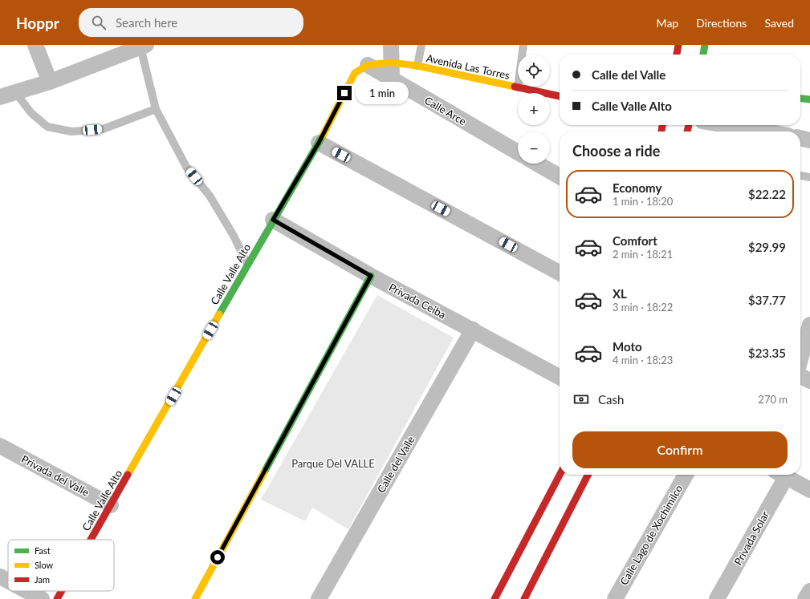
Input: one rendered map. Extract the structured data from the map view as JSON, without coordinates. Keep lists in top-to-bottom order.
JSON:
{
  "streets": {
    "street": [
      "Avenida Las Torres",
      "Calle Arce",
      "Calle Valle Alto",
      "Privada Ceiba",
      "Calle del Valle",
      "Privada del Valle",
      "Calle Lago de Xochimilco",
      "Privada Solar"
    ]
  },
  "crossings": [
    ["Avenida Las Torres", "Calle Arce"],
    ["Avenida Las Torres", "Calle Valle Alto"],
    ["Calle Arce", "Calle Valle Alto"],
    ["Calle Valle Alto", "Privada Ceiba"],
    ["Calle Valle Alto", "Privada del Valle"],
    ["Privada Ceiba", "Calle del Valle"]
  ],
  "parks": ["Parque Del VALLE"],
  "legend": ["Fast", "Slow", "Jam"],
  "page": {
    "header": "Hoppr",
    "search": "Search here",
    "nav": ["Map", "Directions", "Saved"],
    "map_buttons": ["+", "−"],
    "banner": ["Calle del Valle", "Calle Valle Alto"],
    "bubble": "1 min",
    "heading": "Choose a ride",
    "list": [
      {
        "name": "Economy",
        "note": "1 min · 18:20",
        "value": "$22.22"
      },
      {
        "name": "Comfort",
        "note": "2 min · 18:21",
        "value": "$29.99"
      },
      {
        "name": "XL",
        "note": "3 min · 18:22",
        "value": "$37.77"
      },
      {
        "name": "Moto",
        "note": "4 min · 18:23",
        "value": "$23.35"
      }
    ],
    "pay": ["Cash", "270 m"],
    "buttons": "Confirm"
  }
}
